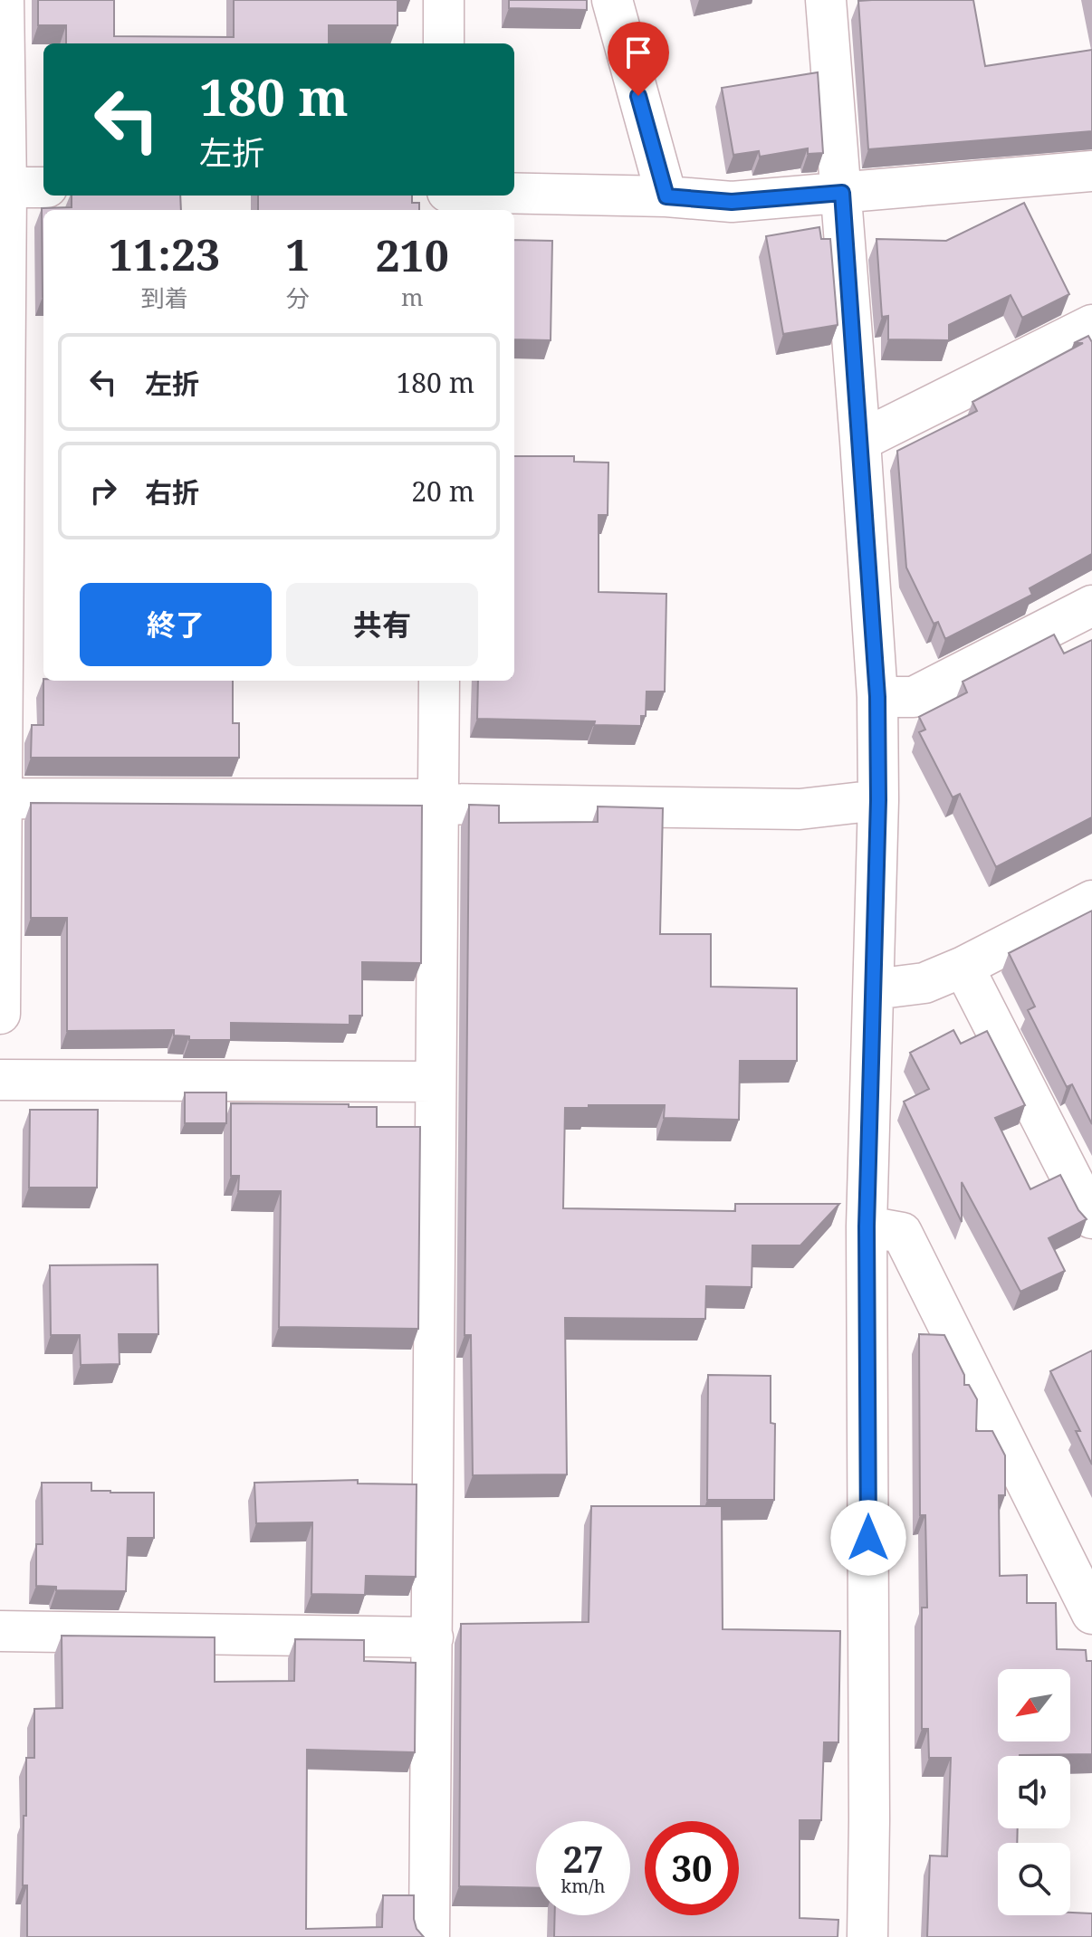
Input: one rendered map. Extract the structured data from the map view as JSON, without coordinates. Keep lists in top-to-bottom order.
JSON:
{
  "north": "bottom left",
  "page": {
    "turn": ["180 m", "左折"],
    "eta": [
      "11:23",
      "到着",
      "1",
      "分",
      "210",
      "m"
    ],
    "list": [
      {
        "name": "左折",
        "value": "180 m"
      },
      {
        "name": "右折",
        "value": "20 m"
      }
    ],
    "buttons": ["終了", "共有"],
    "speed": "27 km/h",
    "limit": "30"
  }
}
